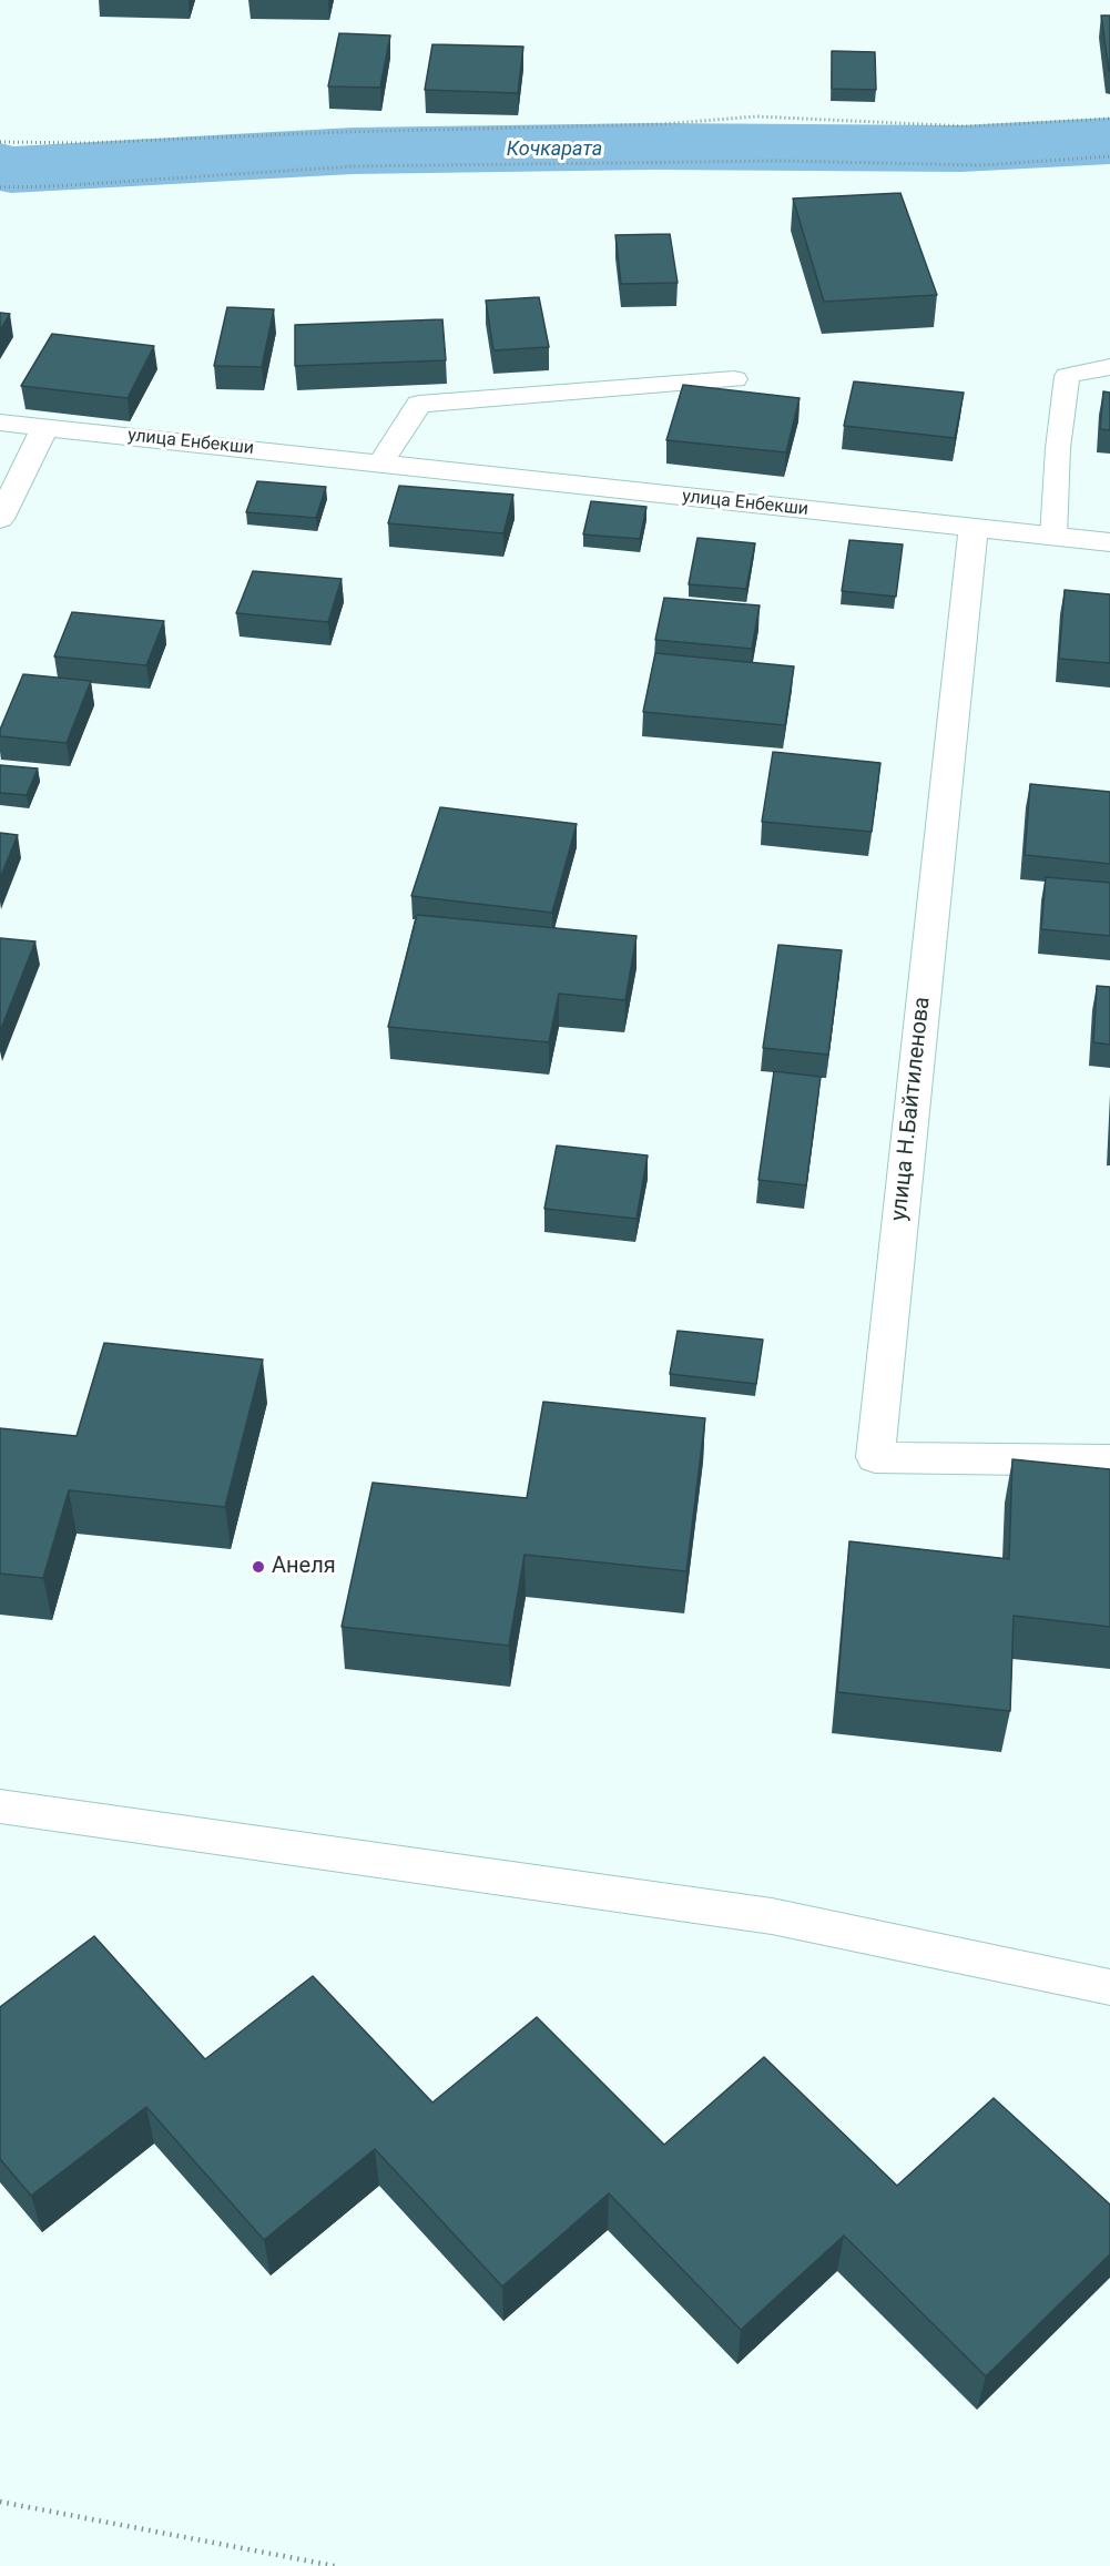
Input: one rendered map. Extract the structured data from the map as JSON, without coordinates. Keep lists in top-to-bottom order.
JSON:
{
  "streets": {
    "street": ["улица Енбекши", "улица Н.Байтиленова"]
  },
  "crossings": [
    ["улица Енбекши", "улица Н.Байтиленова"]
  ],
  "water": ["Кочкарата"],
  "places": ["Анеля"]
}
